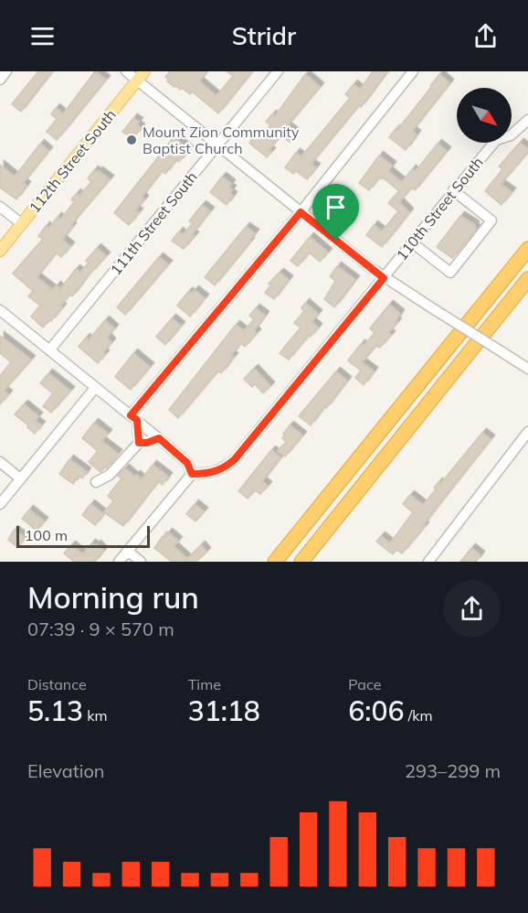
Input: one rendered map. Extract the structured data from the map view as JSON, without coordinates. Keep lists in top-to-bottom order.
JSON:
{
  "streets": {
    "main road": ["112th Street South"],
    "street": ["110th Street South", "111th Street South"]
  },
  "places": ["Mount Zion Community Baptist Church"],
  "scale_bar": "100 m",
  "north": "bottom right",
  "page": {
    "header": "Stridr",
    "scale": "100 m",
    "heading": ["Morning run", "07:39 · 9 × 570 m"],
    "stats": [
      ["Distance", "5.13 km"],
      ["Time", "31:18"],
      ["Pace", "6:06 /km"]
    ],
    "chart": ["Elevation", "293–299 m"]
  }
}
